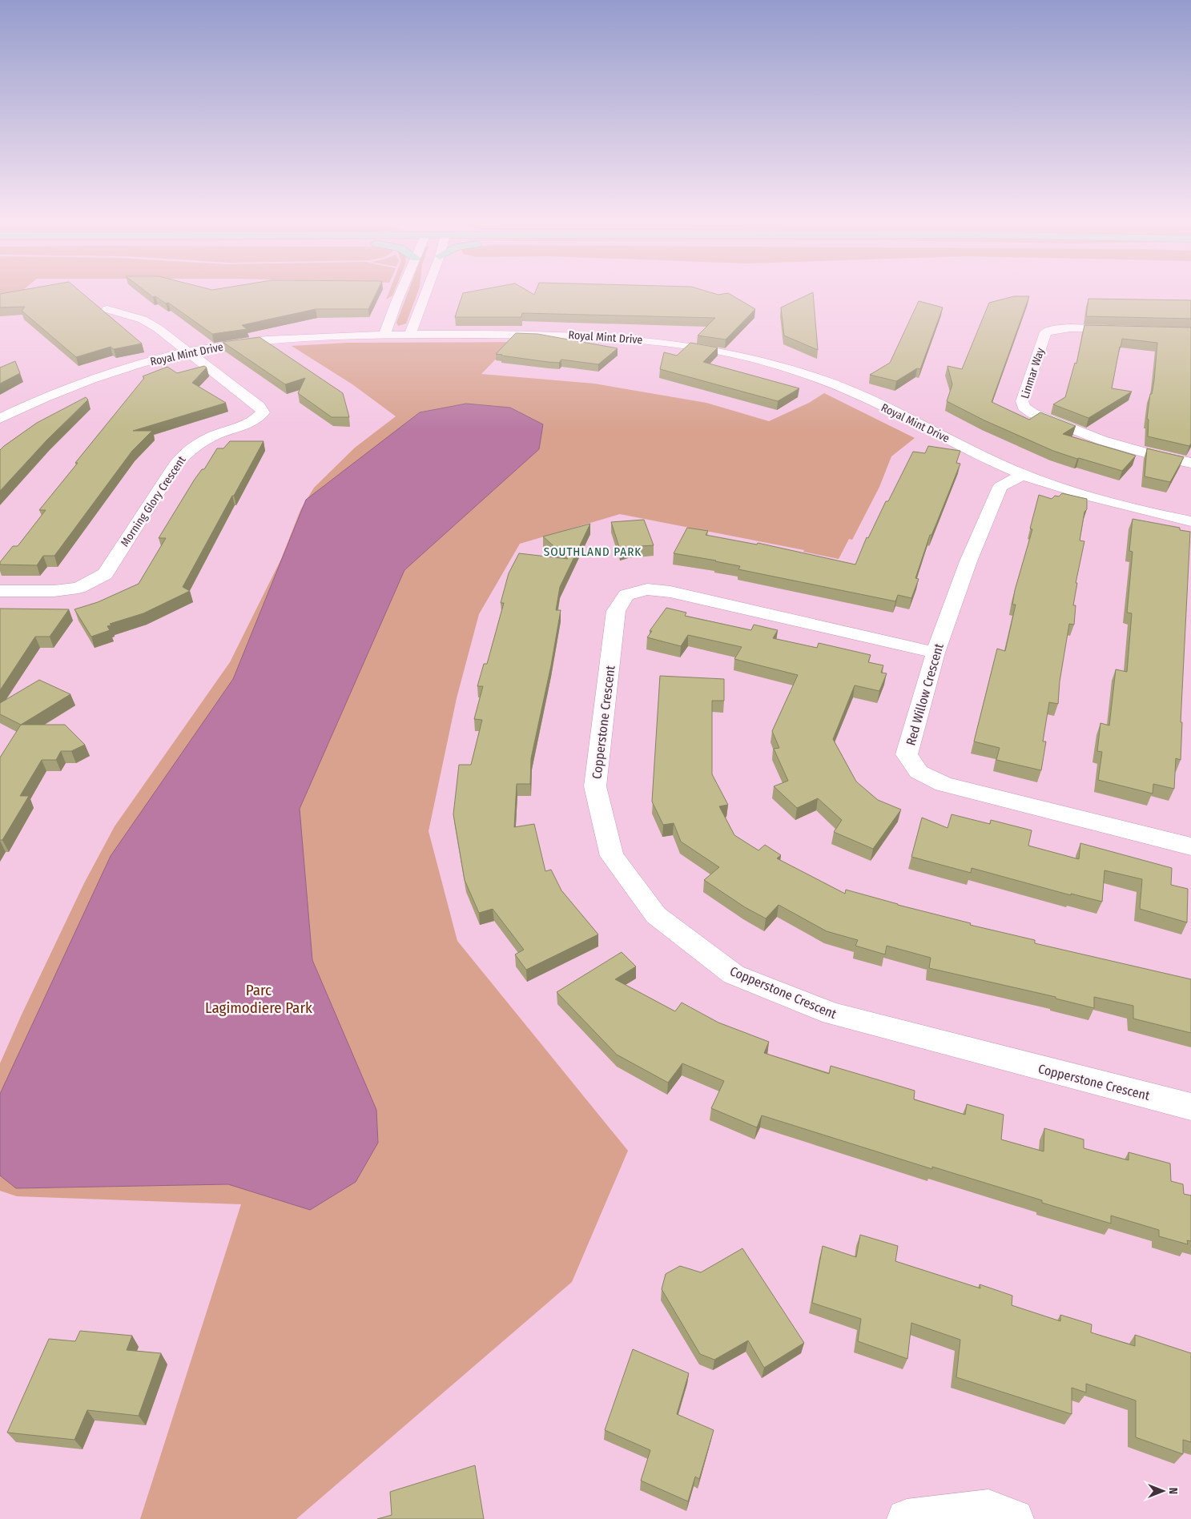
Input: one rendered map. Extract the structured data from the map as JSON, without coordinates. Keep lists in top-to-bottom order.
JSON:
{
  "streets": {
    "street": [
      "Royal Mint Drive",
      "Linmar Way",
      "Morning Glory Crescent",
      "Red Willow Crescent",
      "Copperstone Crescent"
    ]
  },
  "crossings": [
    ["Royal Mint Drive", "Morning Glory Crescent"],
    ["Royal Mint Drive", "Red Willow Crescent"],
    ["Red Willow Crescent", "Copperstone Crescent"]
  ],
  "districts": ["SOUTHLAND PARK"],
  "parks": ["Parc Lagimodiere Park"],
  "north": "right"
}
